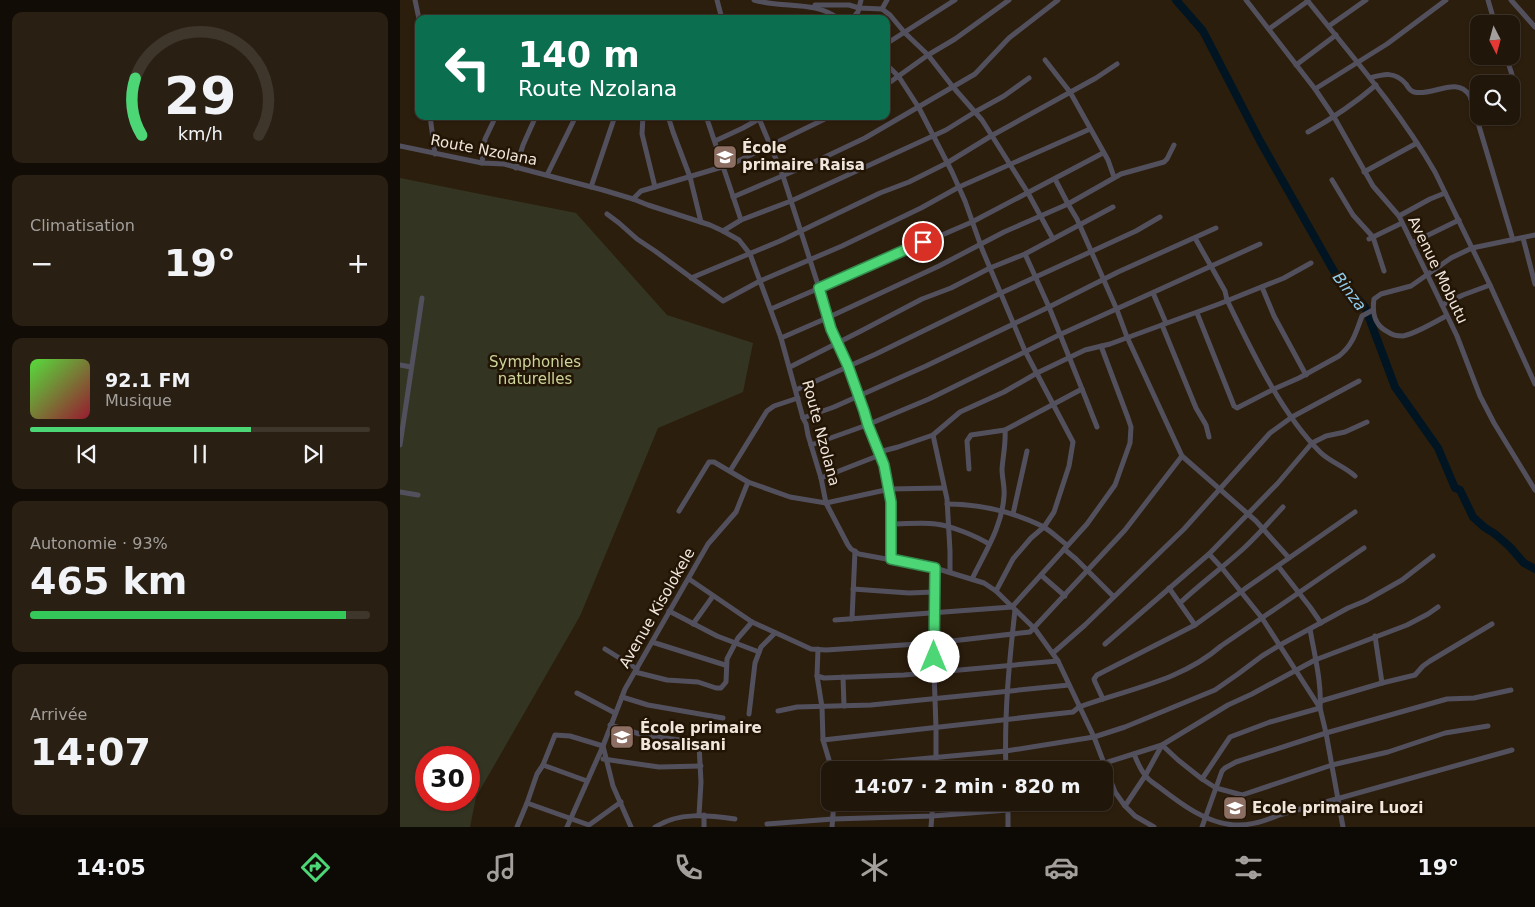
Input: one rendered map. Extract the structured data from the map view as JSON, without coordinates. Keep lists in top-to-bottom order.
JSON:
{
  "streets": {
    "street": ["Route Nzolana", "Avenue Mobutu", "Avenue Kisolokele"]
  },
  "water": ["Binza"],
  "parks": ["Symphonies naturelles"],
  "places": {
    "school or university": ["École primaire Raisa", "École primaire Bosalisani", "Ecole primaire Luozi"]
  },
  "north": "bottom",
  "page": {
    "turn": ["140 m", "Route Nzolana"],
    "tile": [
      "Climatisation",
      ["Autonomie · 93%", "465 km"],
      ["Arrivée", "14:07"]
    ],
    "heat": ["−", "19°", "+"],
    "song": ["92.1 FM", "Musique"],
    "limit": "30",
    "trip": "14:07 · 2 min · 820 m",
    "tabs": ["14:05", "19°"],
    "gauge": ["29", "km/h"]
  }
}
